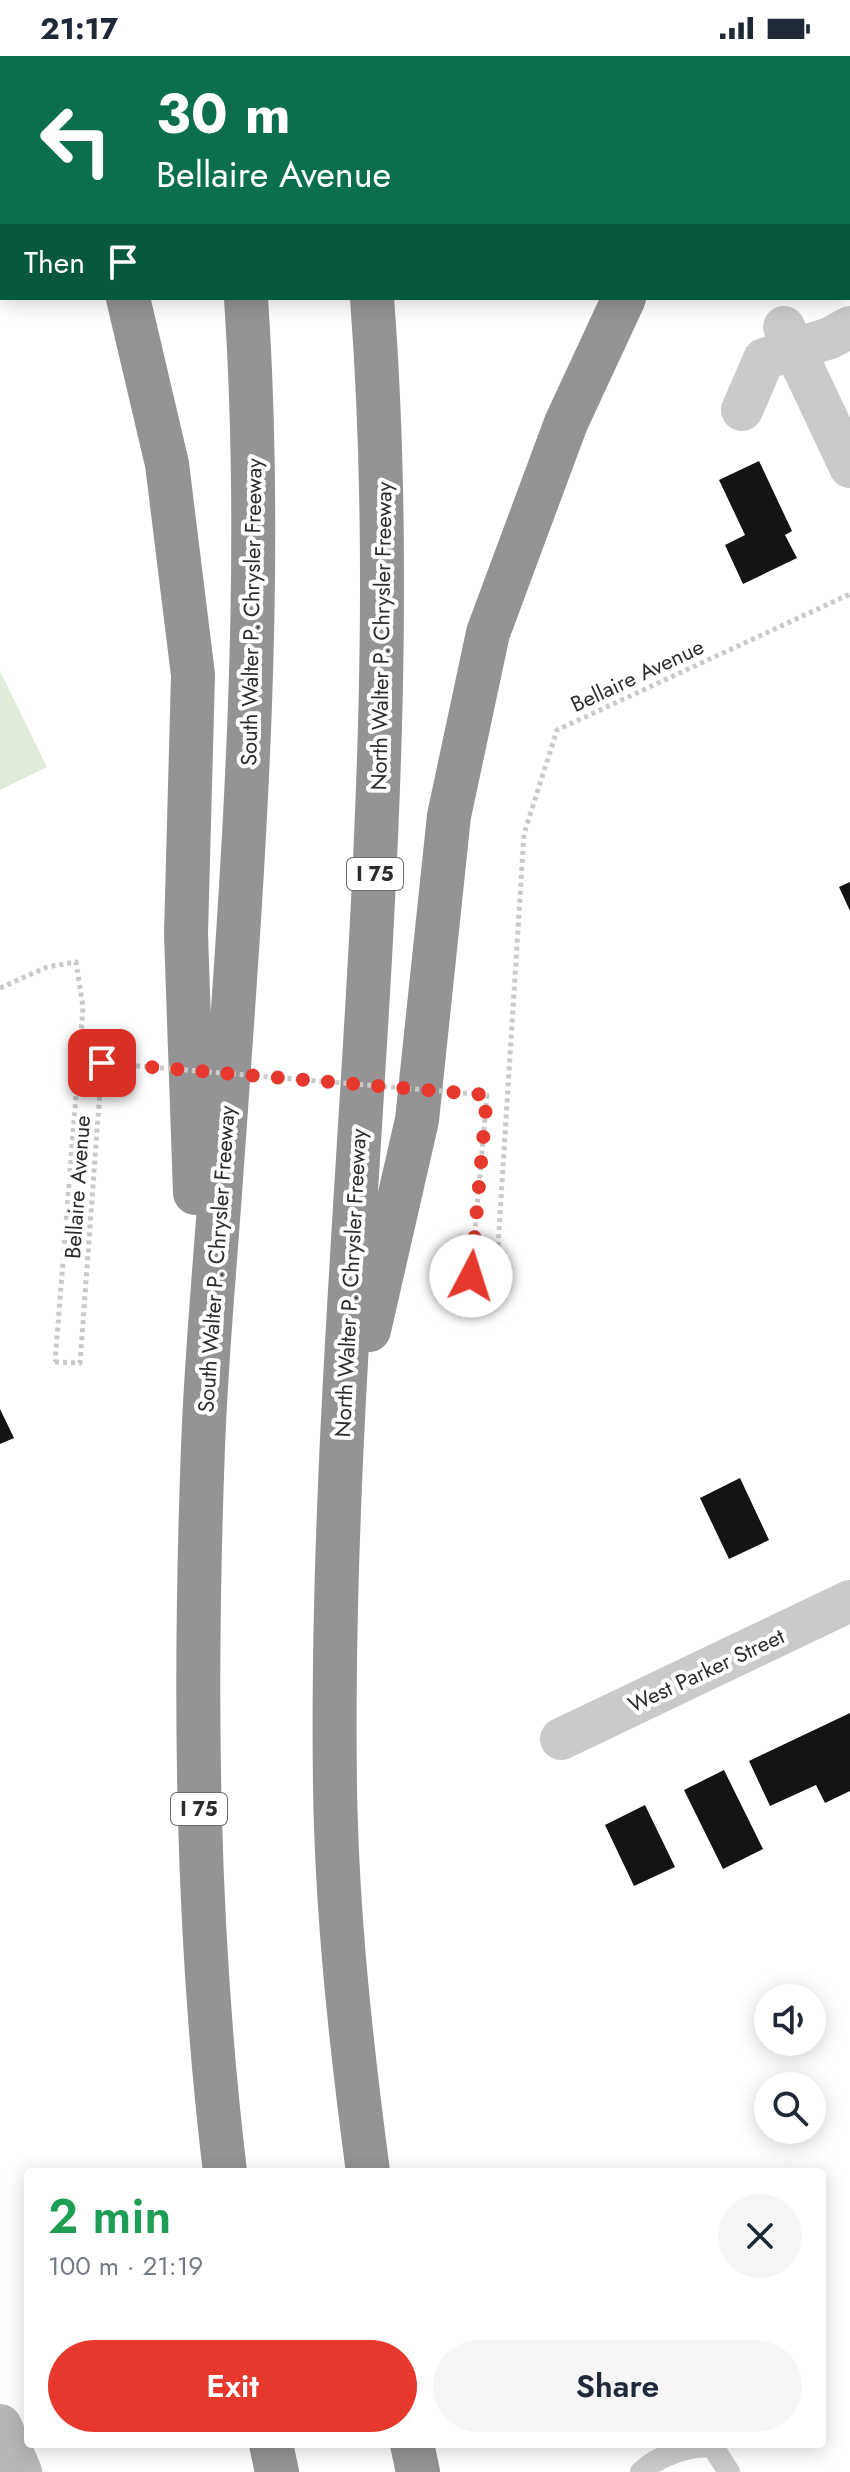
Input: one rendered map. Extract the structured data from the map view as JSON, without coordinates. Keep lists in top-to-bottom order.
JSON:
{
  "streets": {
    "highway": ["South Walter P. Chrysler Freeway", "North Walter P. Chrysler Freeway", "I 75"],
    "street": ["West Parker Street"],
    "path": ["Bellaire Avenue"]
  },
  "page": {
    "status": "21:17",
    "turn": ["30 m", "Bellaire Avenue"],
    "then": "Then",
    "heading": ["2 min", "100 m · 21:19"],
    "buttons": ["Exit", "Share"]
  }
}
